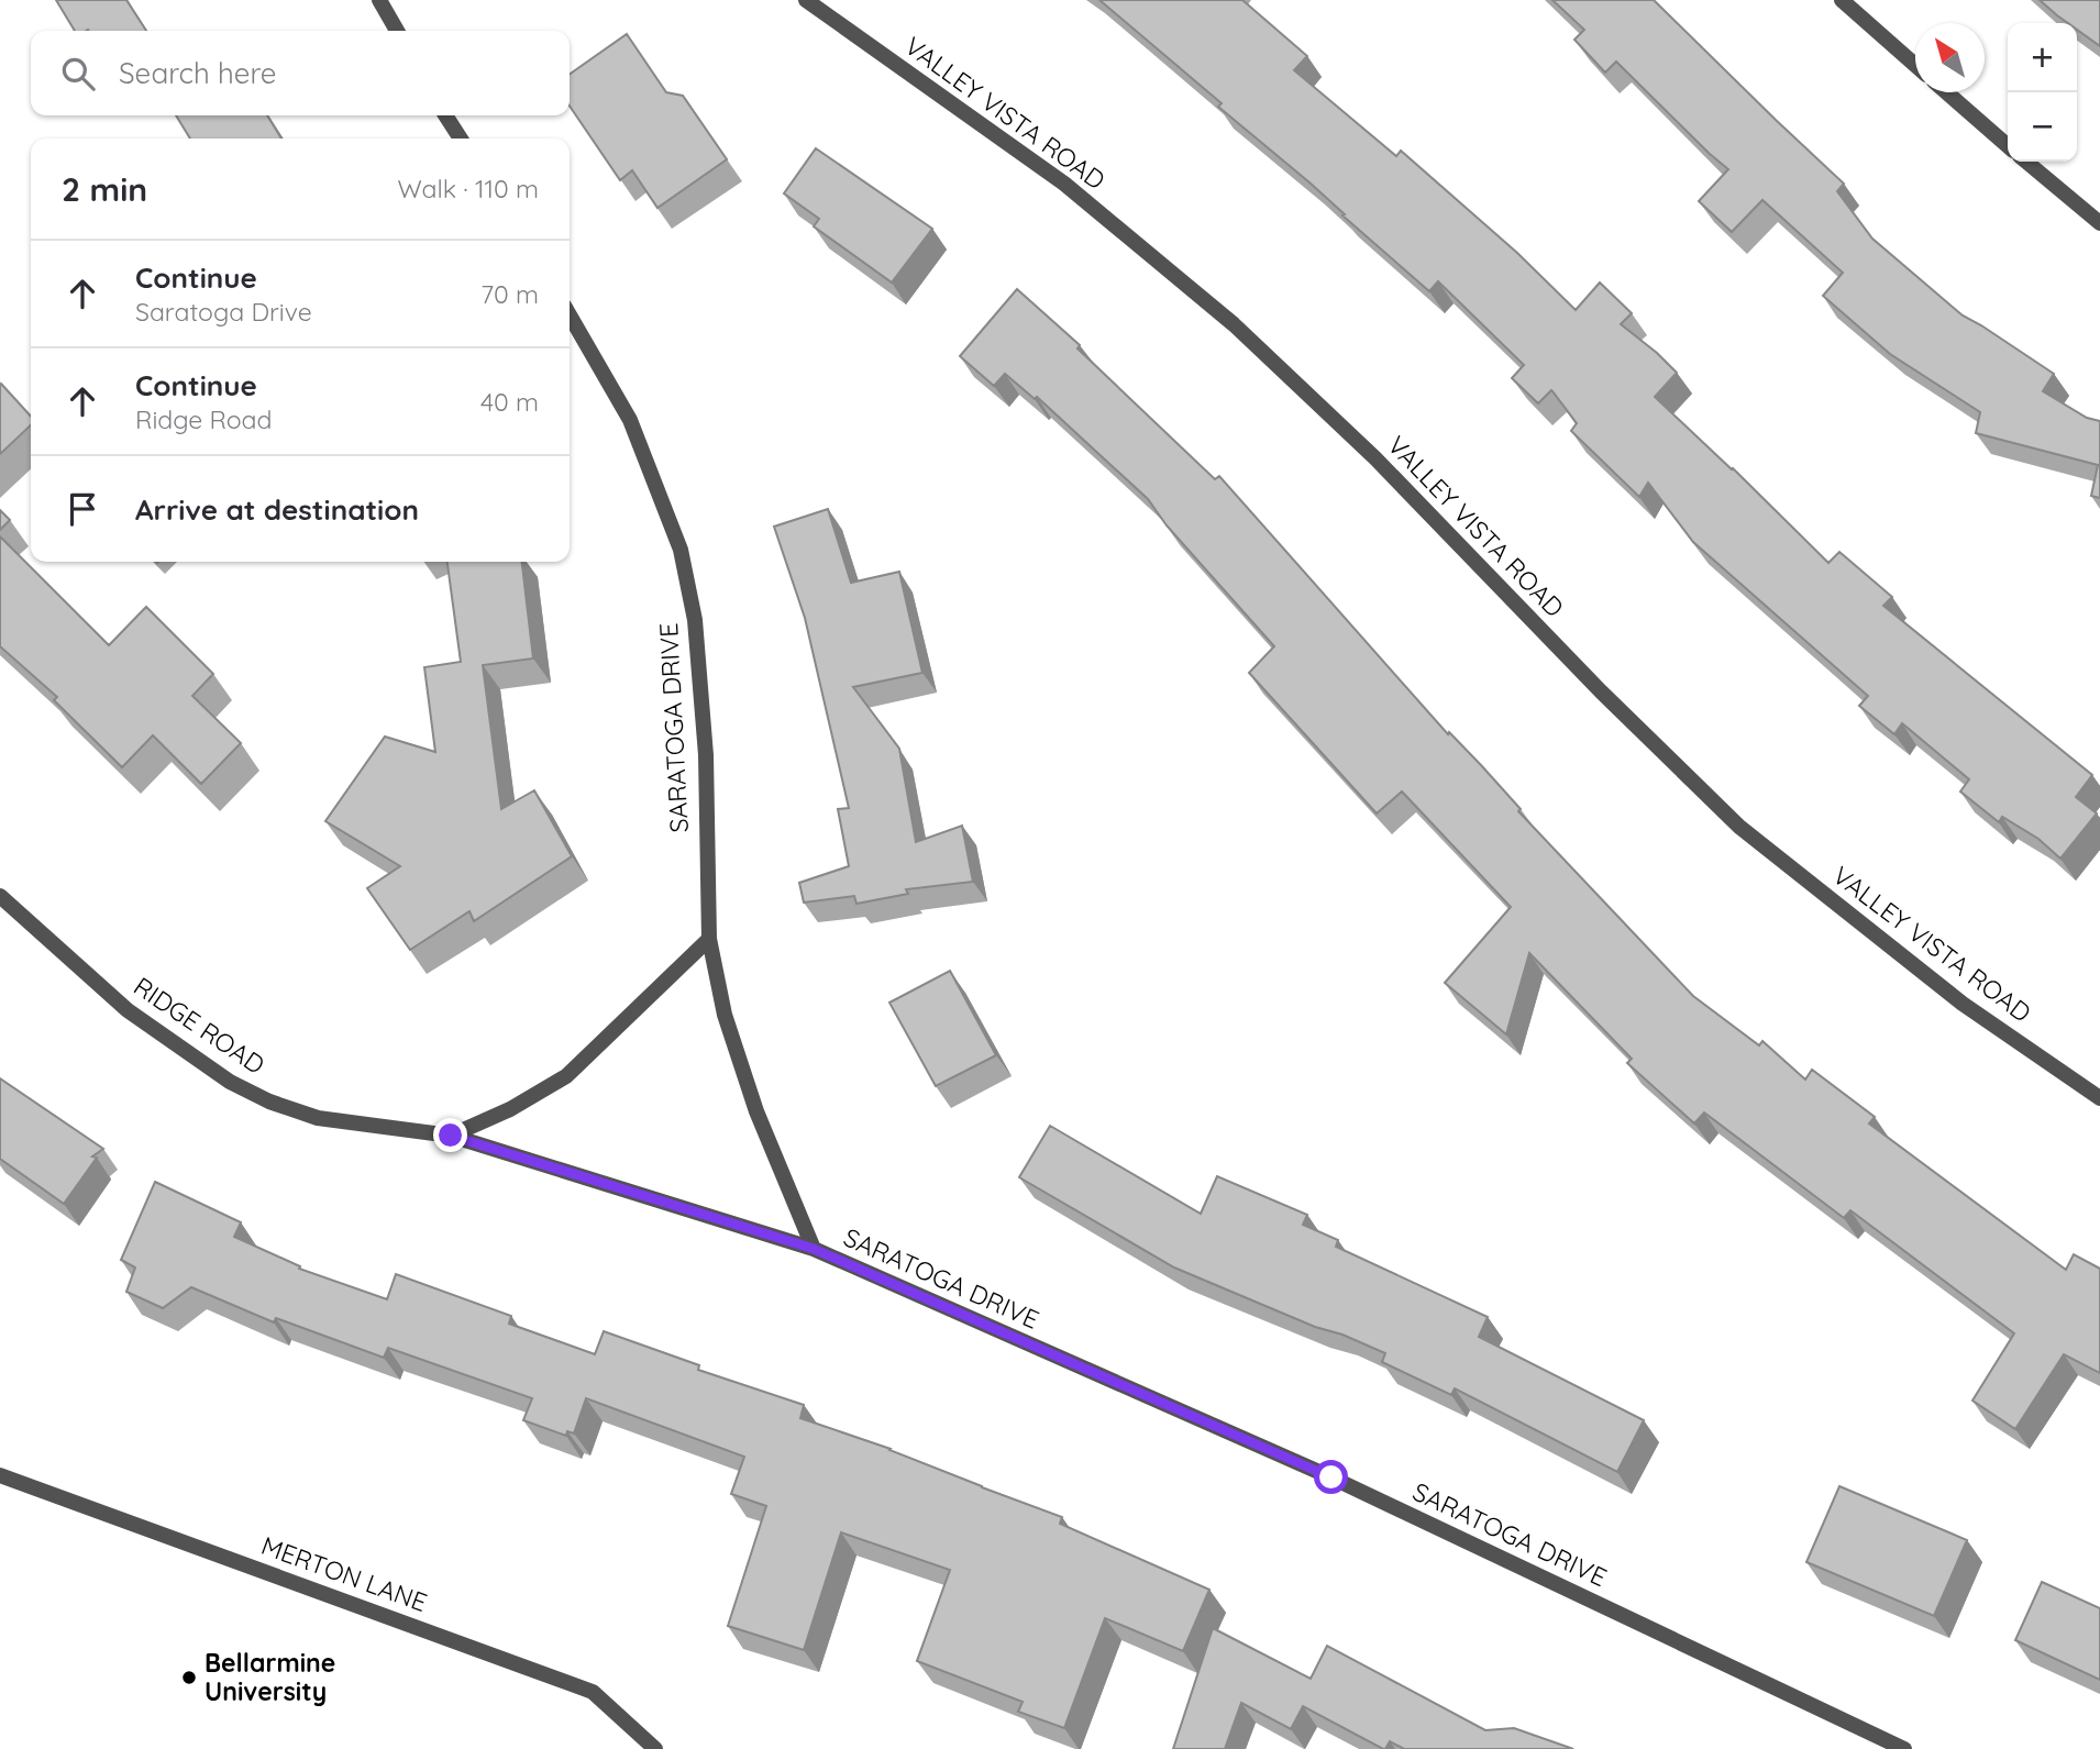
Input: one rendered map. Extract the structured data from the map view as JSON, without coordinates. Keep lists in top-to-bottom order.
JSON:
{
  "streets": {
    "street": [
      "VALLEY VISTA ROAD",
      "SARATOGA DRIVE",
      "RIDGE ROAD",
      "MERTON LANE"
    ]
  },
  "crossings": [
    ["SARATOGA DRIVE", "RIDGE ROAD"]
  ],
  "places": ["Bellarmine University"],
  "north": "top left",
  "page": {
    "map_buttons": ["+", "−"],
    "search": "Search here",
    "heading": ["2 min", "Walk · 110 m"],
    "list": [
      ["Continue", "Saratoga Drive", "70 m"],
      ["Continue", "Ridge Road", "40 m"],
      "Arrive at destination"
    ]
  }
}
